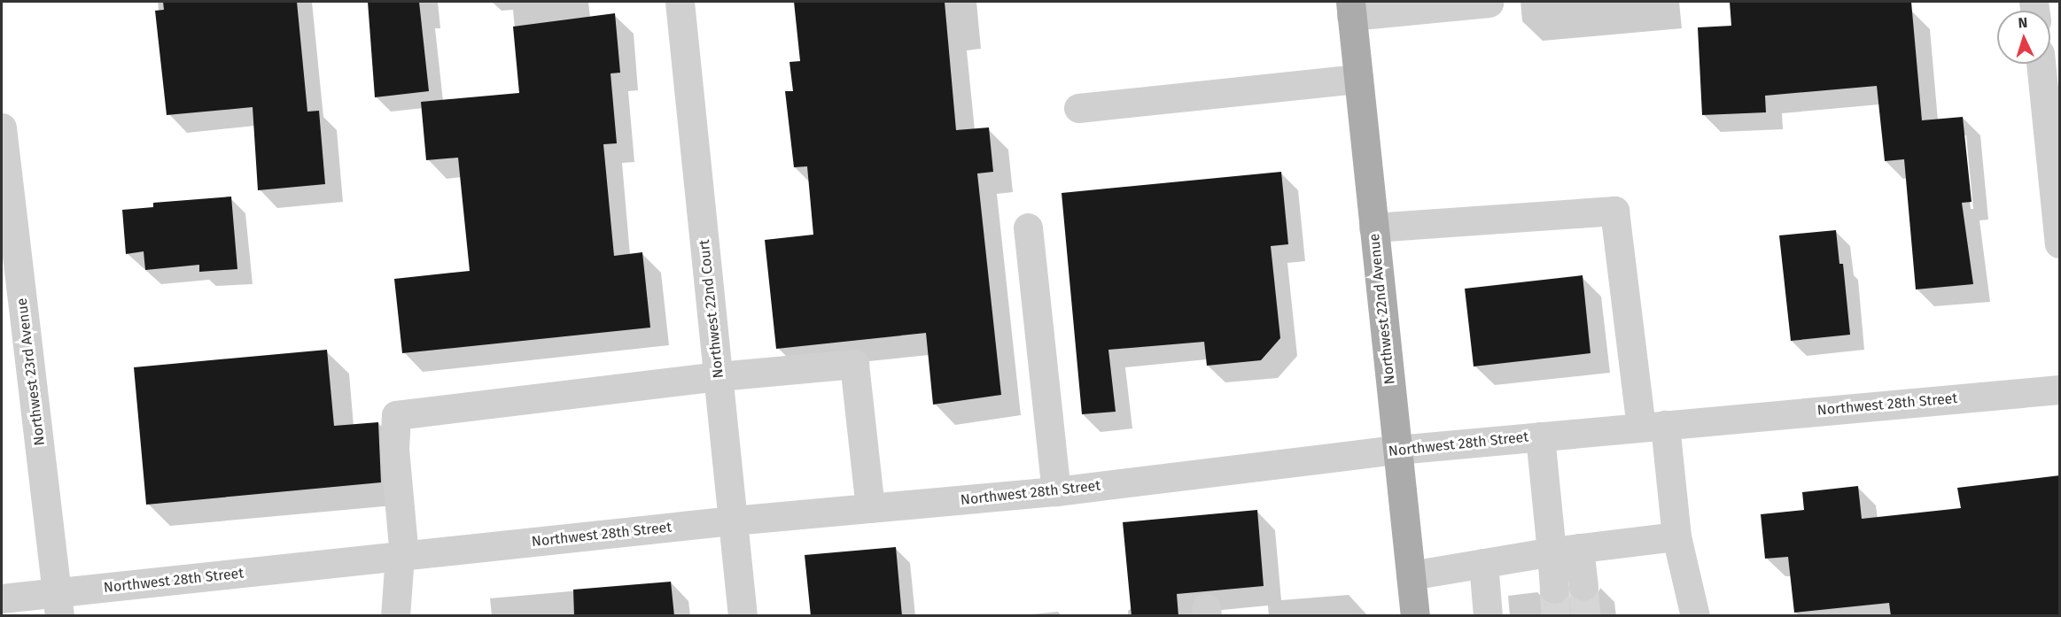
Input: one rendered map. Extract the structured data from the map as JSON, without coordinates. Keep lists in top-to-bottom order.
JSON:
{
  "streets": {
    "main road": ["Northwest 22nd Avenue"],
    "street": ["Northwest 22nd Court", "Northwest 23rd Avenue", "Northwest 28th Street"]
  },
  "crossings": [
    ["Northwest 22nd Court", "Northwest 28th Street"],
    ["Northwest 22nd Avenue", "Northwest 28th Street"],
    ["Northwest 23rd Avenue", "Northwest 28th Street"]
  ],
  "north": "top"
}
